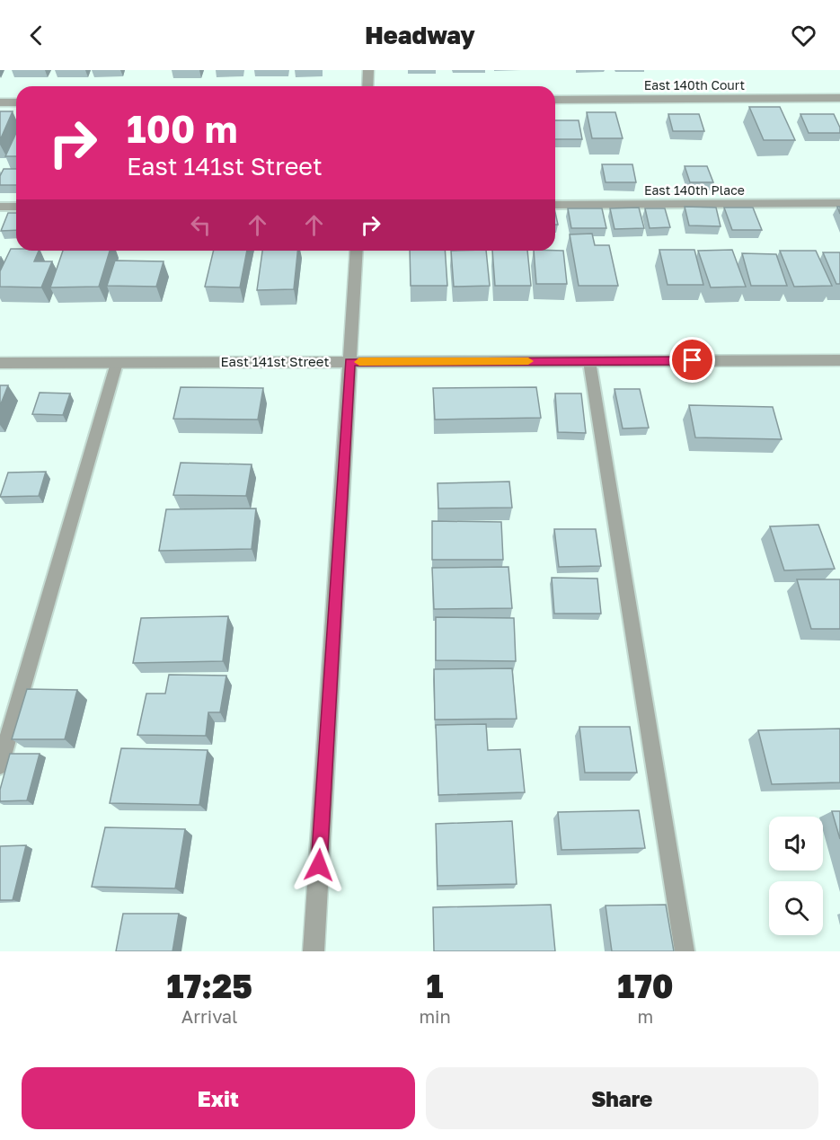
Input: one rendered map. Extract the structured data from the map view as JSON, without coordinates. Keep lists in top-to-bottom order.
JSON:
{
  "streets": {
    "street": ["East 140th Court", "East 141st Street"],
    "lane": ["East 140th Place"]
  },
  "page": {
    "header": "Headway",
    "turn": ["100 m", "East 141st Street"],
    "eta": [
      "17:25",
      "Arrival",
      "1",
      "min",
      "170",
      "m"
    ],
    "buttons": ["Exit", "Share"]
  }
}
